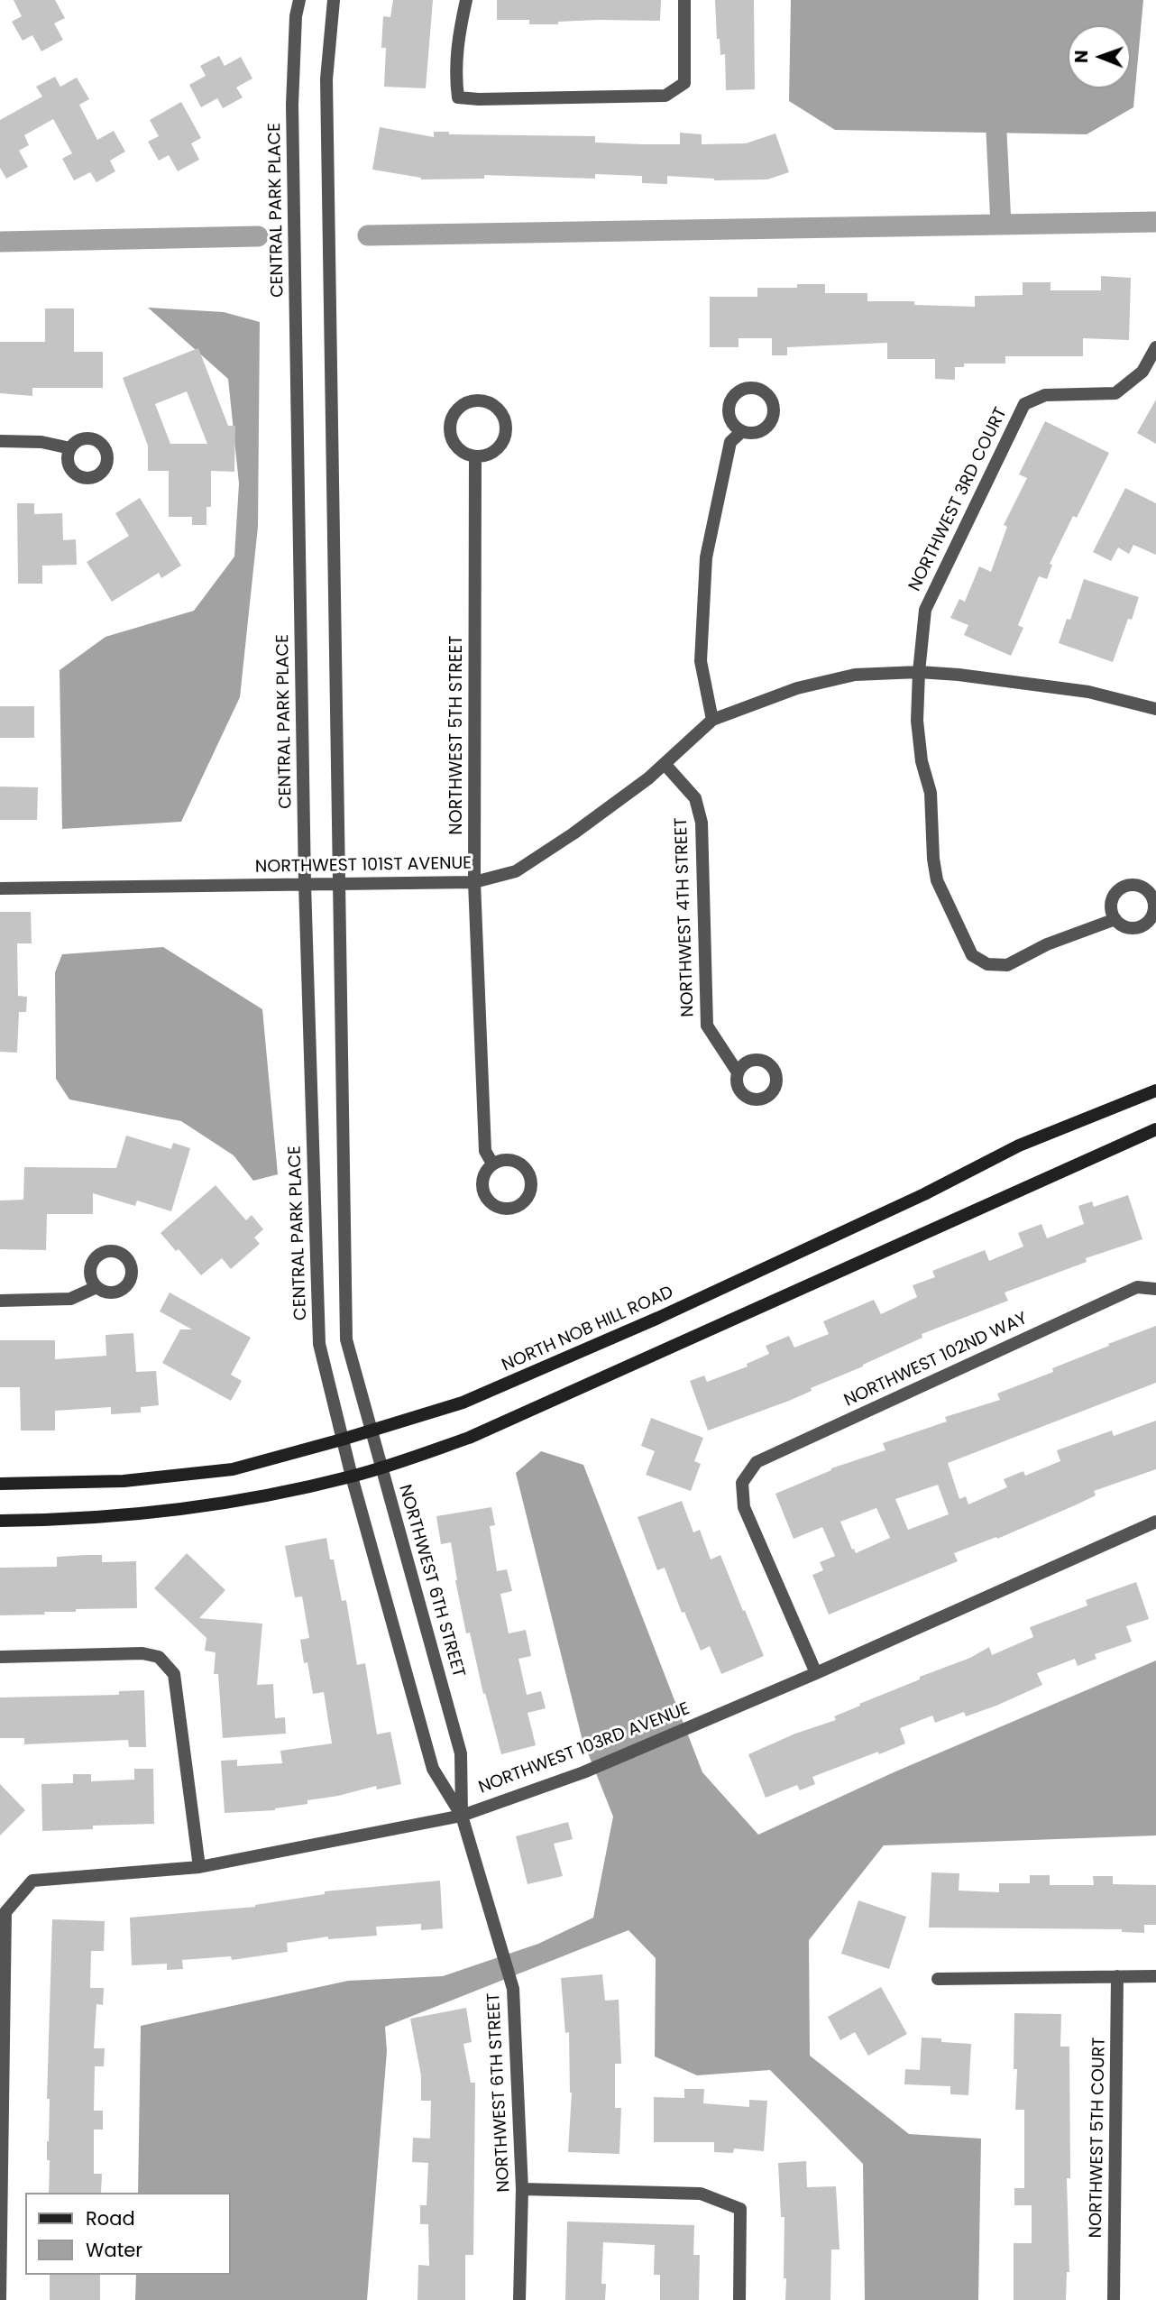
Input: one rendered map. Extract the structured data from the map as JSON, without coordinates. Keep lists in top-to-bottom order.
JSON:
{
  "streets": {
    "main road": ["NORTH NOB HILL ROAD"],
    "street": [
      "CENTRAL PARK PLACE",
      "NORTHWEST 3RD COURT",
      "NORTHWEST 5TH STREET",
      "NORTHWEST 101ST AVENUE",
      "NORTHWEST 4TH STREET",
      "NORTHWEST 102ND WAY",
      "NORTHWEST 6TH STREET",
      "NORTHWEST 103RD AVENUE",
      "NORTHWEST 5TH COURT"
    ]
  },
  "crossings": [
    ["CENTRAL PARK PLACE", "NORTHWEST 101ST AVENUE"],
    ["CENTRAL PARK PLACE", "NORTH NOB HILL ROAD"],
    ["CENTRAL PARK PLACE", "NORTHWEST 6TH STREET"],
    ["NORTHWEST 3RD COURT", "NORTHWEST 101ST AVENUE"],
    ["NORTHWEST 5TH STREET", "NORTHWEST 101ST AVENUE"],
    ["NORTHWEST 101ST AVENUE", "NORTHWEST 4TH STREET"],
    ["NORTH NOB HILL ROAD", "NORTHWEST 6TH STREET"],
    ["NORTHWEST 102ND WAY", "NORTHWEST 103RD AVENUE"],
    ["NORTHWEST 6TH STREET", "NORTHWEST 103RD AVENUE"]
  ],
  "legend": ["Road", "Water"],
  "north": "left"
}
